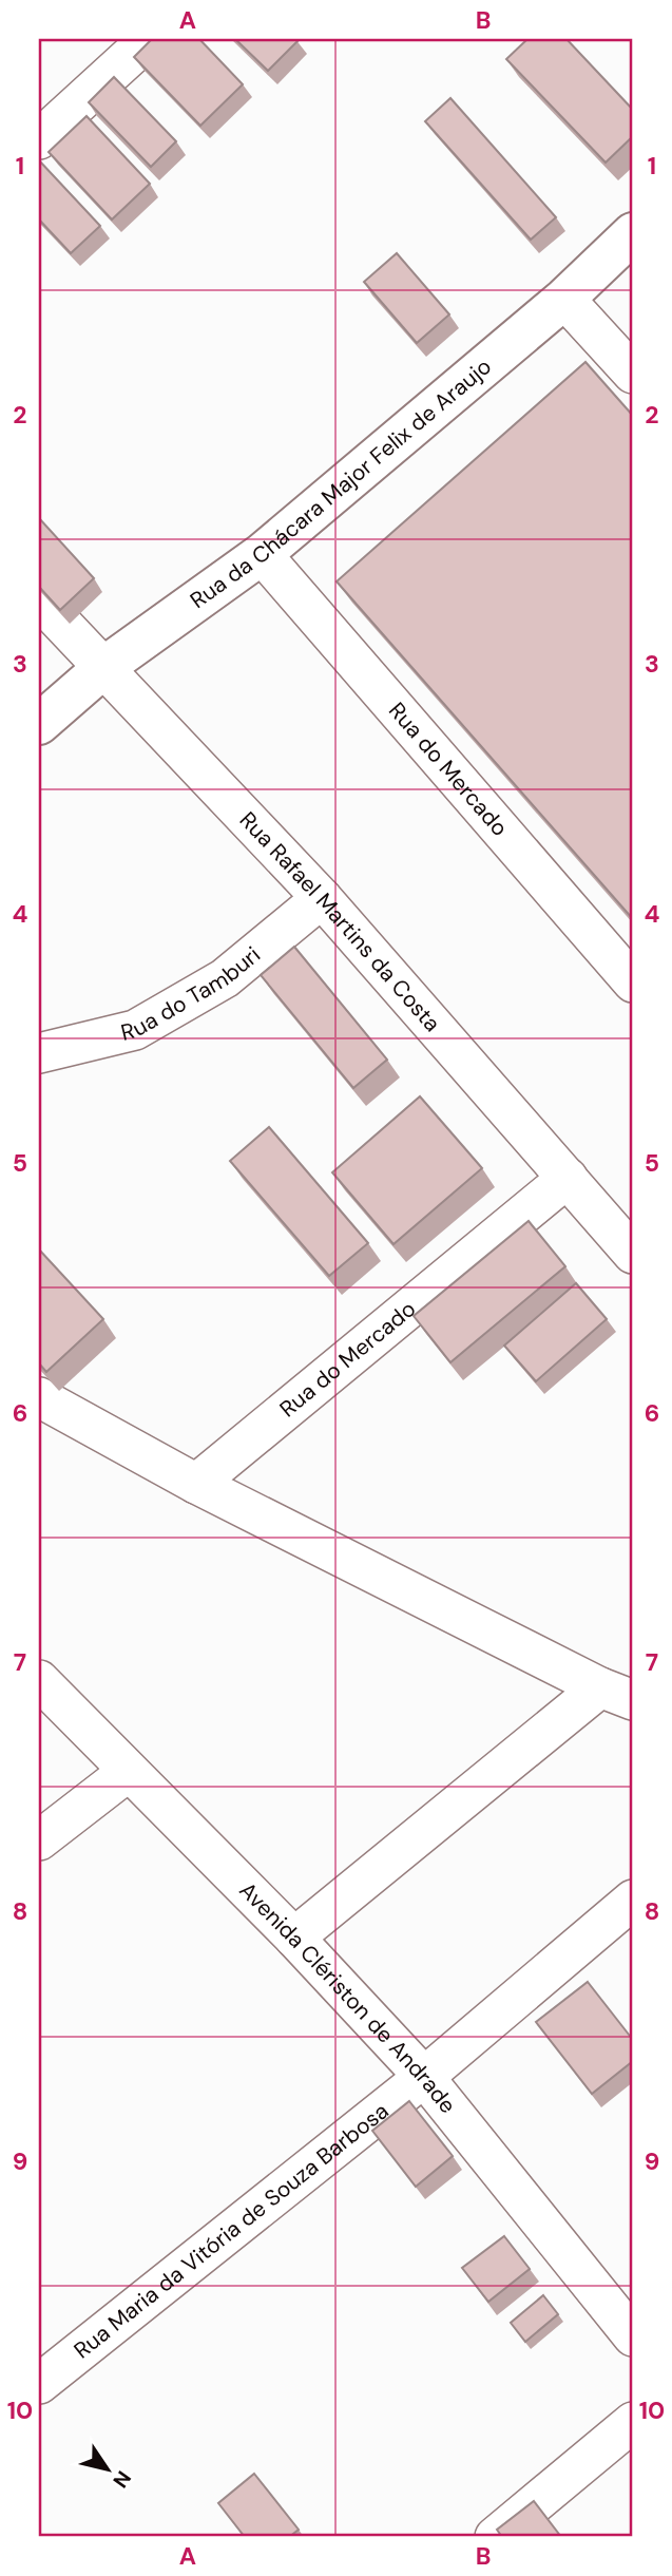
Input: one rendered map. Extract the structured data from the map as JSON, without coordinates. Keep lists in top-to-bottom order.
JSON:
{
  "streets": {
    "street": [
      "Rua da Chácara Major Felix de Araujo",
      "Rua do Mercado",
      "Rua Rafael Martins da Costa",
      "Rua do Tamburi",
      "Avenida Clériston de Andrade",
      "Rua Maria da Vitória de Souza Barbosa"
    ]
  },
  "crossings": [
    ["Rua da Chácara Major Felix de Araujo", "Rua do Mercado"],
    ["Rua da Chácara Major Felix de Araujo", "Rua Rafael Martins da Costa"],
    ["Rua do Mercado", "Rua Rafael Martins da Costa"],
    ["Rua Rafael Martins da Costa", "Rua do Tamburi"],
    ["Avenida Clériston de Andrade", "Rua Maria da Vitória de Souza Barbosa"]
  ],
  "north": "bottom right",
  "grid": {
    "columns": ["A", "B"],
    "rows": [
      "1",
      "2",
      "3",
      "4",
      "5",
      "6",
      "7",
      "8",
      "9",
      "10"
    ]
  }
}
